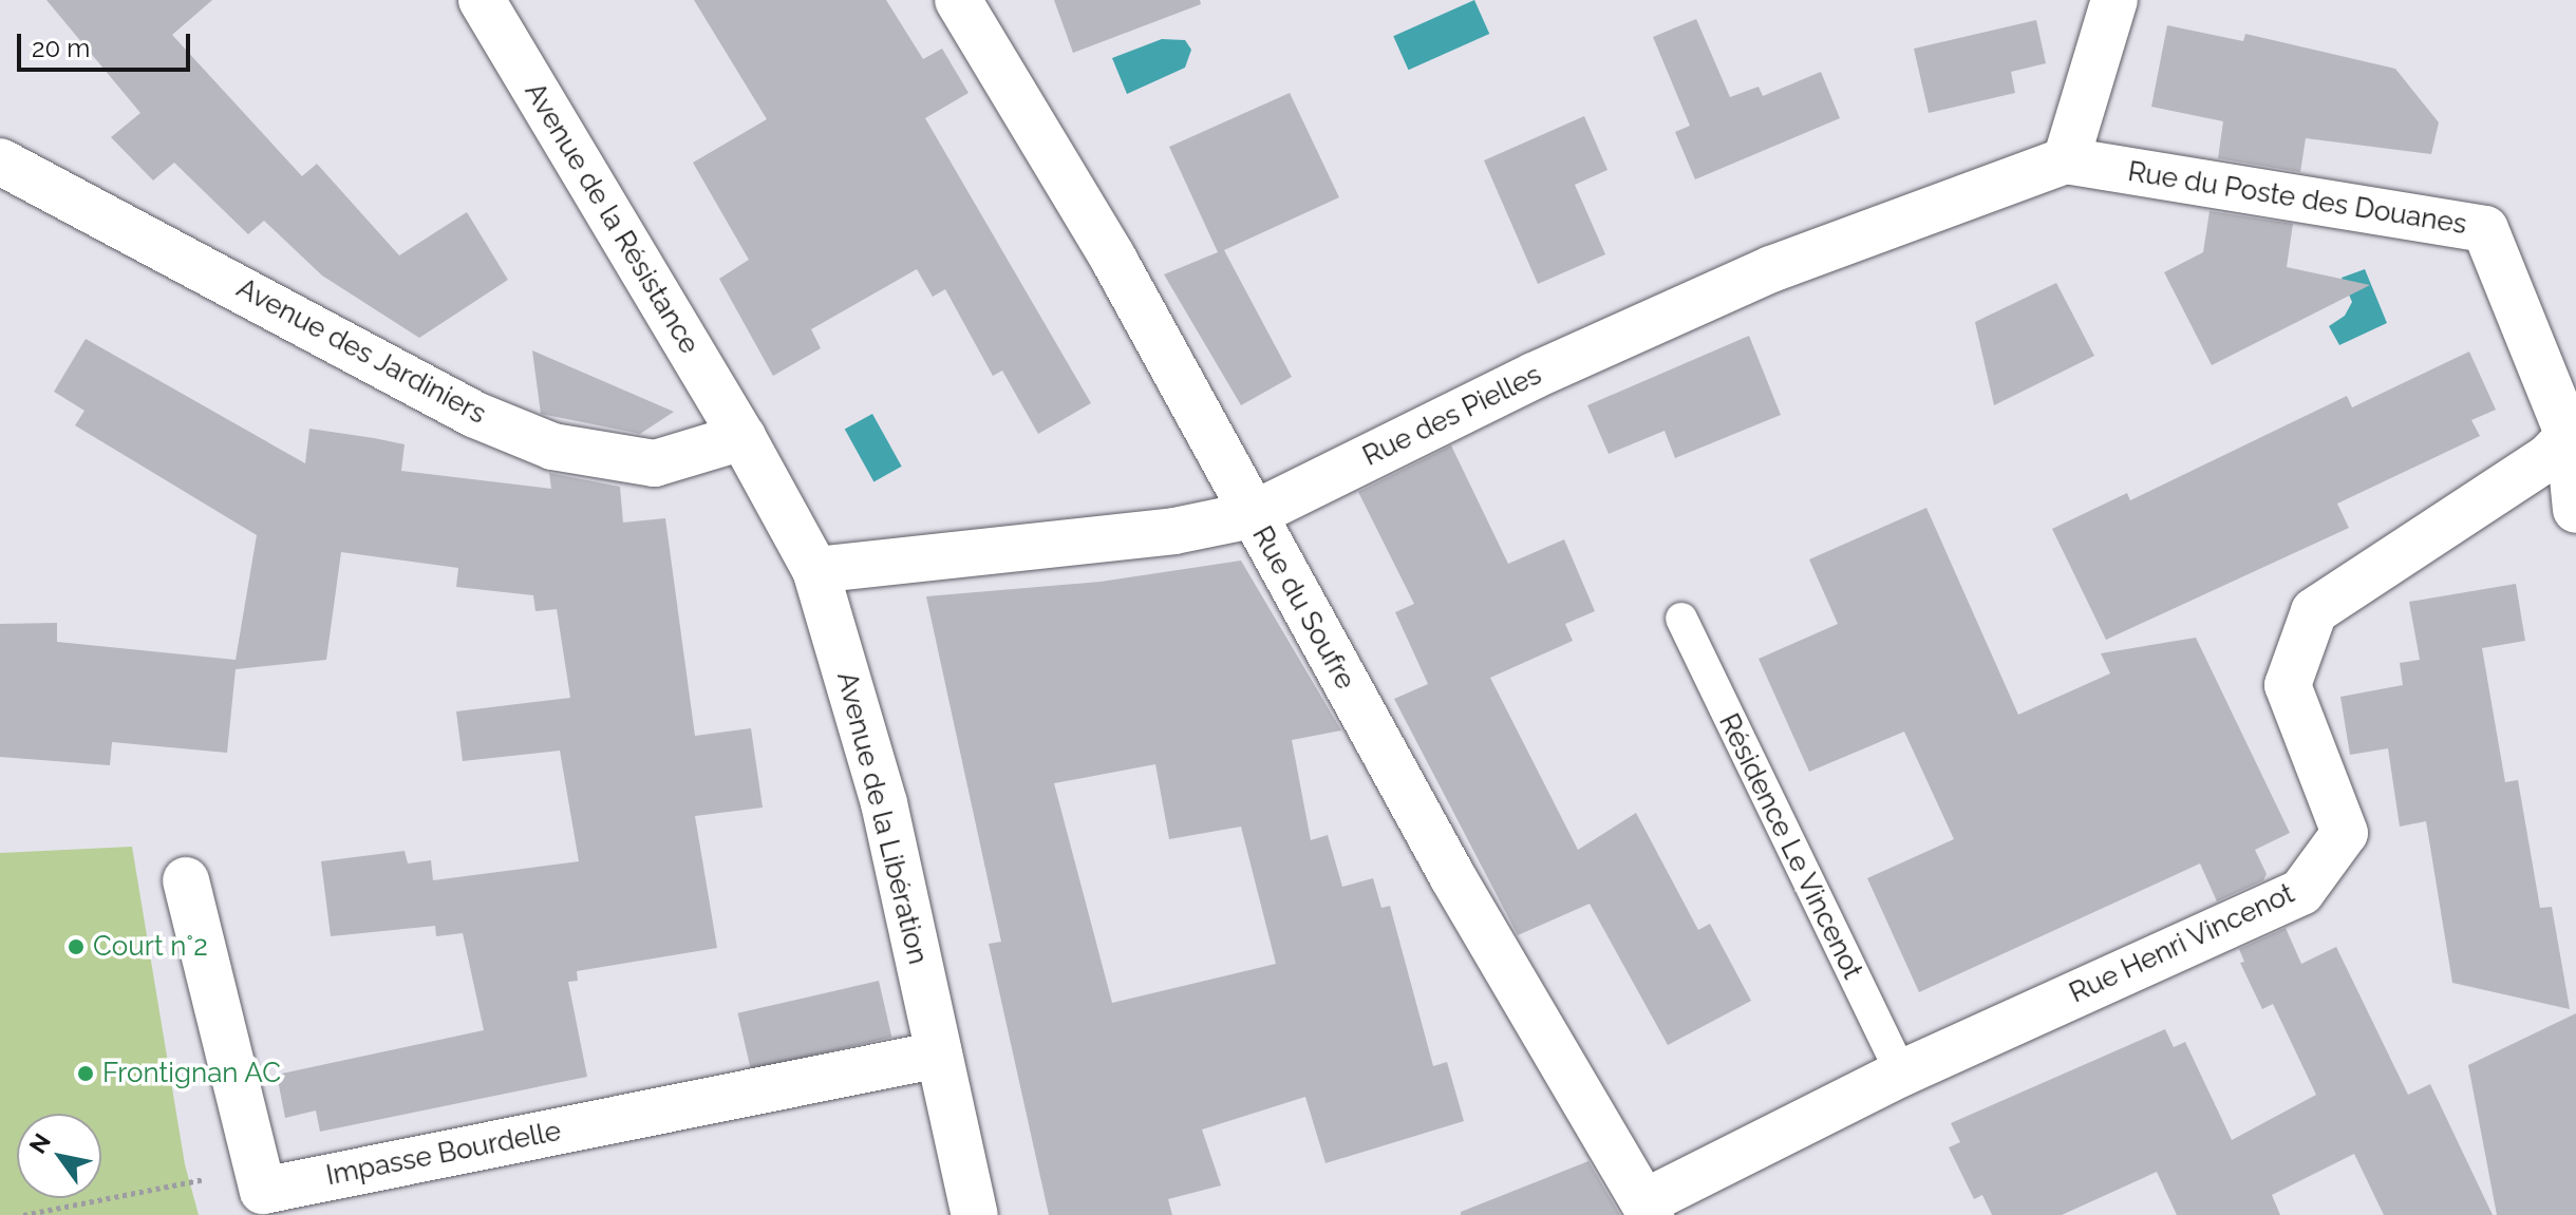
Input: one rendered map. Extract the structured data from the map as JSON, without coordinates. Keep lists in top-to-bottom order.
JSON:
{
  "streets": {
    "street": [
      "Rue du Poste des Douanes",
      "Avenue de la Résistance",
      "Avenue des Jardiniers",
      "Rue des Pielles",
      "Rue du Soufre",
      "Avenue de la Libération",
      "Rue Henri Vincenot",
      "Impasse Bourdelle"
    ],
    "lane": ["Résidence Le Vincenot"]
  },
  "crossings": [
    ["Rue du Poste des Douanes", "Rue des Pielles"],
    ["Rue du Poste des Douanes", "Rue Henri Vincenot"],
    ["Avenue de la Résistance", "Avenue des Jardiniers"],
    ["Avenue de la Résistance", "Avenue de la Libération"],
    ["Avenue des Jardiniers", "Avenue de la Libération"],
    ["Rue des Pielles", "Rue du Soufre"],
    ["Rue des Pielles", "Avenue de la Libération"],
    ["Rue du Soufre", "Rue Henri Vincenot"],
    ["Avenue de la Libération", "Impasse Bourdelle"],
    ["Résidence Le Vincenot", "Rue Henri Vincenot"]
  ],
  "places": ["Court n°2", "Frontignan AC"],
  "scale_bar": "20 m",
  "north": "top left"
}
